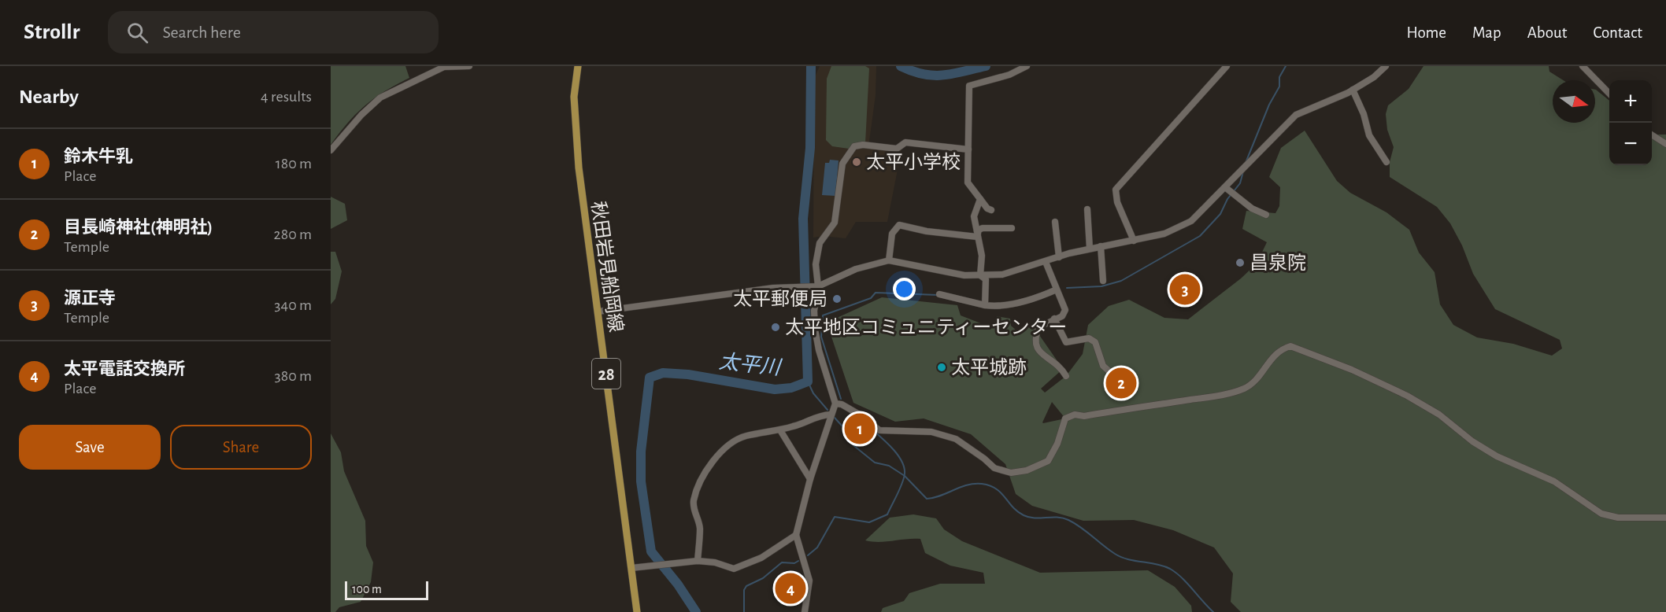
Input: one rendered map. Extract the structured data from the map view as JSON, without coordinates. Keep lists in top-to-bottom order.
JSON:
{
  "streets": {
    "main road": ["秋田岩見船岡線", "28"]
  },
  "water": ["太平川"],
  "places": [
    "太平小学校",
    "昌泉院",
    "太平郵便局",
    "太平地区コミュニティーセンター",
    "太平城跡"
  ],
  "scale_bar": "100 m",
  "north": "right",
  "page": {
    "header": "Strollr",
    "search": "Search here",
    "nav": [
      "Home",
      "Map",
      "About",
      "Contact"
    ],
    "heading": ["Nearby", "4 results"],
    "map_buttons": ["+", "−"],
    "list": [
      {
        "mark": "1",
        "name": "鈴木牛乳",
        "note": "Place",
        "value": "180 m"
      },
      {
        "mark": "2",
        "name": "目長崎神社(神明社)",
        "note": "Temple",
        "value": "280 m"
      },
      {
        "mark": "3",
        "name": "源正寺",
        "note": "Temple",
        "value": "340 m"
      },
      {
        "mark": "4",
        "name": "太平電話交換所",
        "note": "Place",
        "value": "380 m"
      }
    ],
    "pins": [
      "3",
      "2",
      "1",
      "4"
    ],
    "buttons": ["Save", "Share"],
    "scale": "100 m"
  }
}
